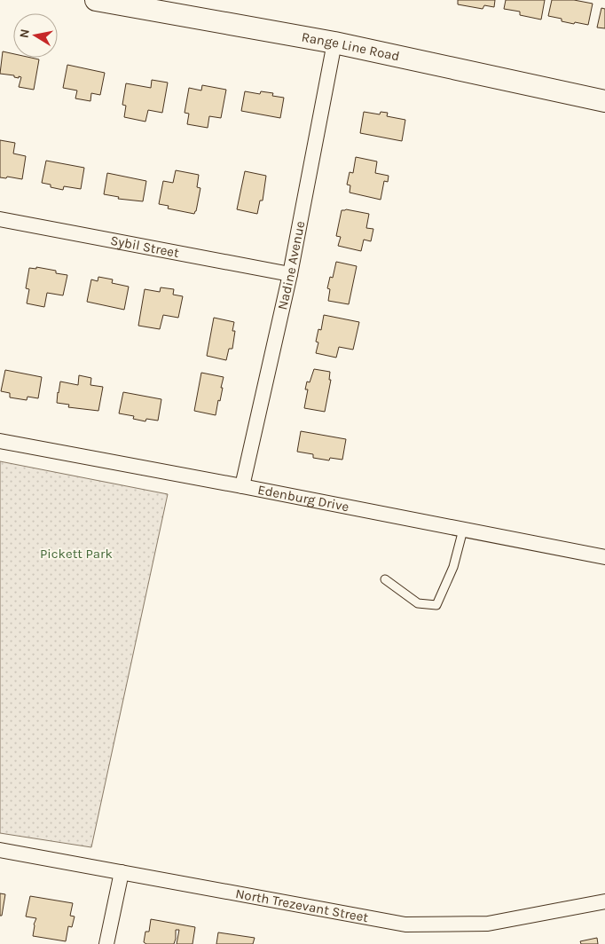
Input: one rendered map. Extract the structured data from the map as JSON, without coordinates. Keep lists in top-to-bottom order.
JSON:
{
  "streets": {
    "main road": ["Range Line Road"],
    "street": [
      "Sybil Street",
      "Nadine Avenue",
      "Edenburg Drive",
      "North Trezevant Street"
    ]
  },
  "crossings": [
    ["Range Line Road", "Nadine Avenue"],
    ["Sybil Street", "Nadine Avenue"],
    ["Nadine Avenue", "Edenburg Drive"]
  ],
  "parks": ["Pickett Park"],
  "north": "left"
}
